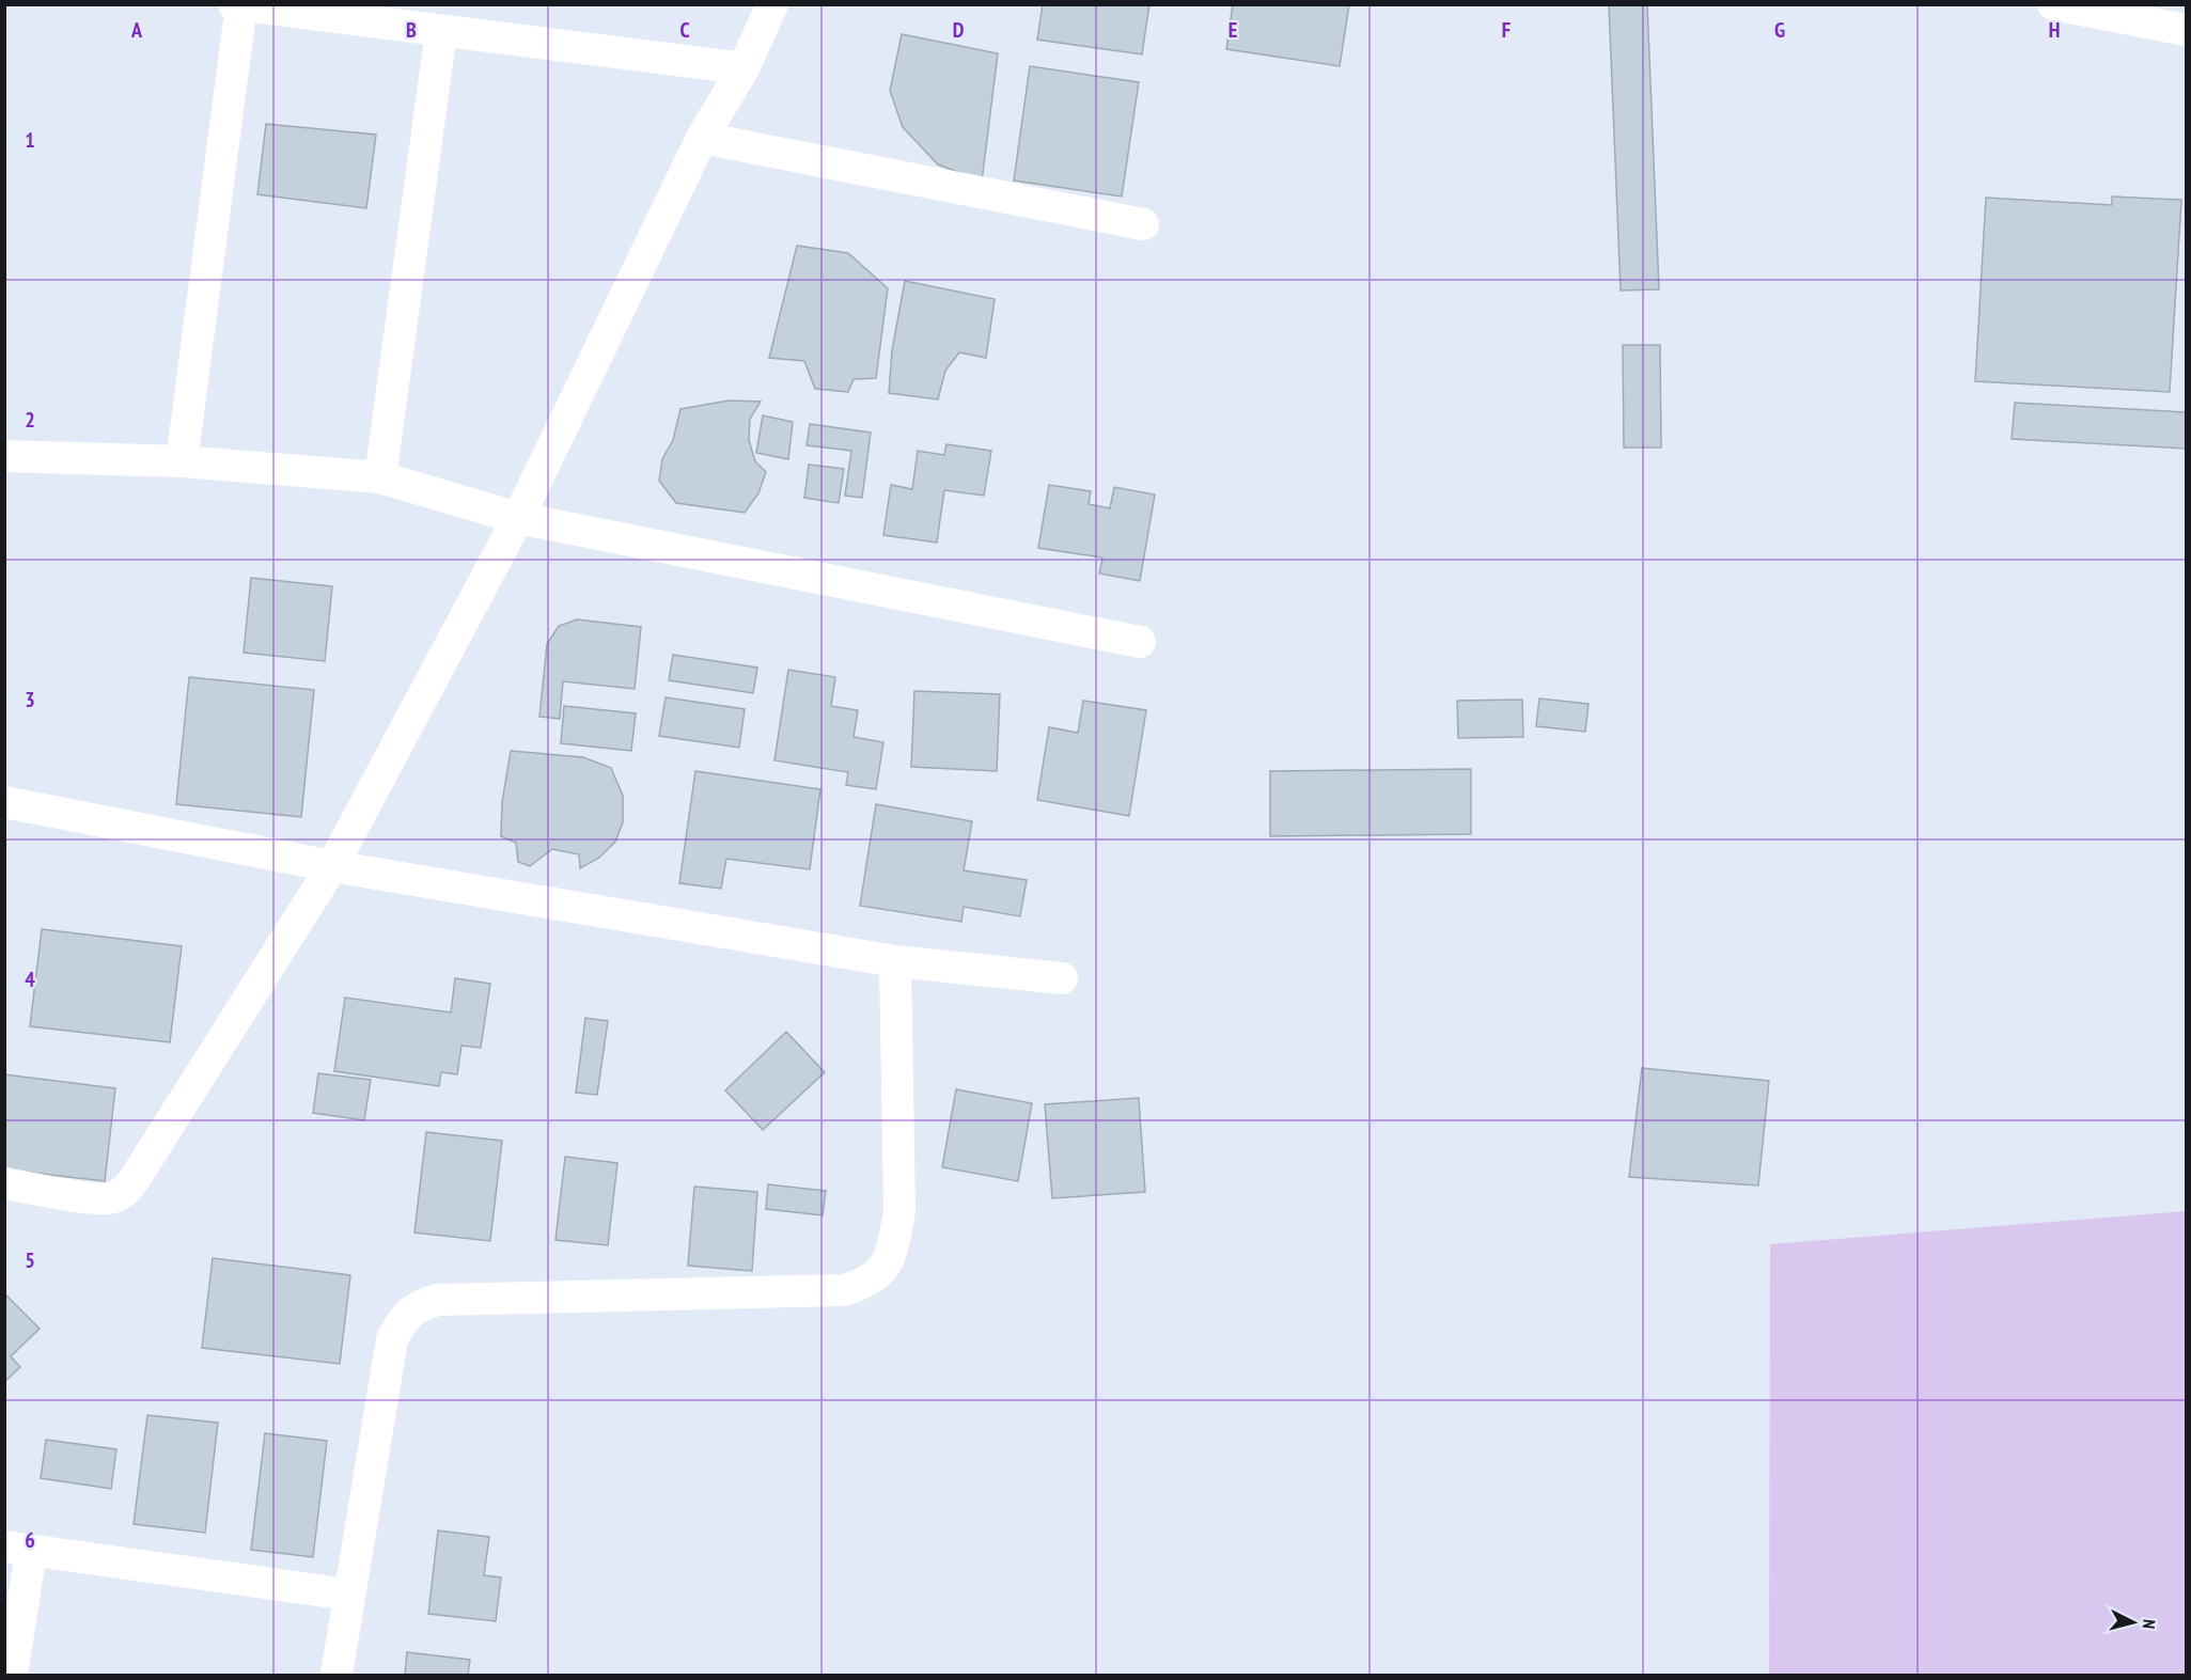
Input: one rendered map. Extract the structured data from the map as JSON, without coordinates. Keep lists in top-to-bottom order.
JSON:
{
  "north": "right",
  "grid": {
    "columns": [
      "A",
      "B",
      "C",
      "D",
      "E",
      "F",
      "G",
      "H"
    ],
    "rows": [
      "1",
      "2",
      "3",
      "4",
      "5",
      "6"
    ]
  }
}
